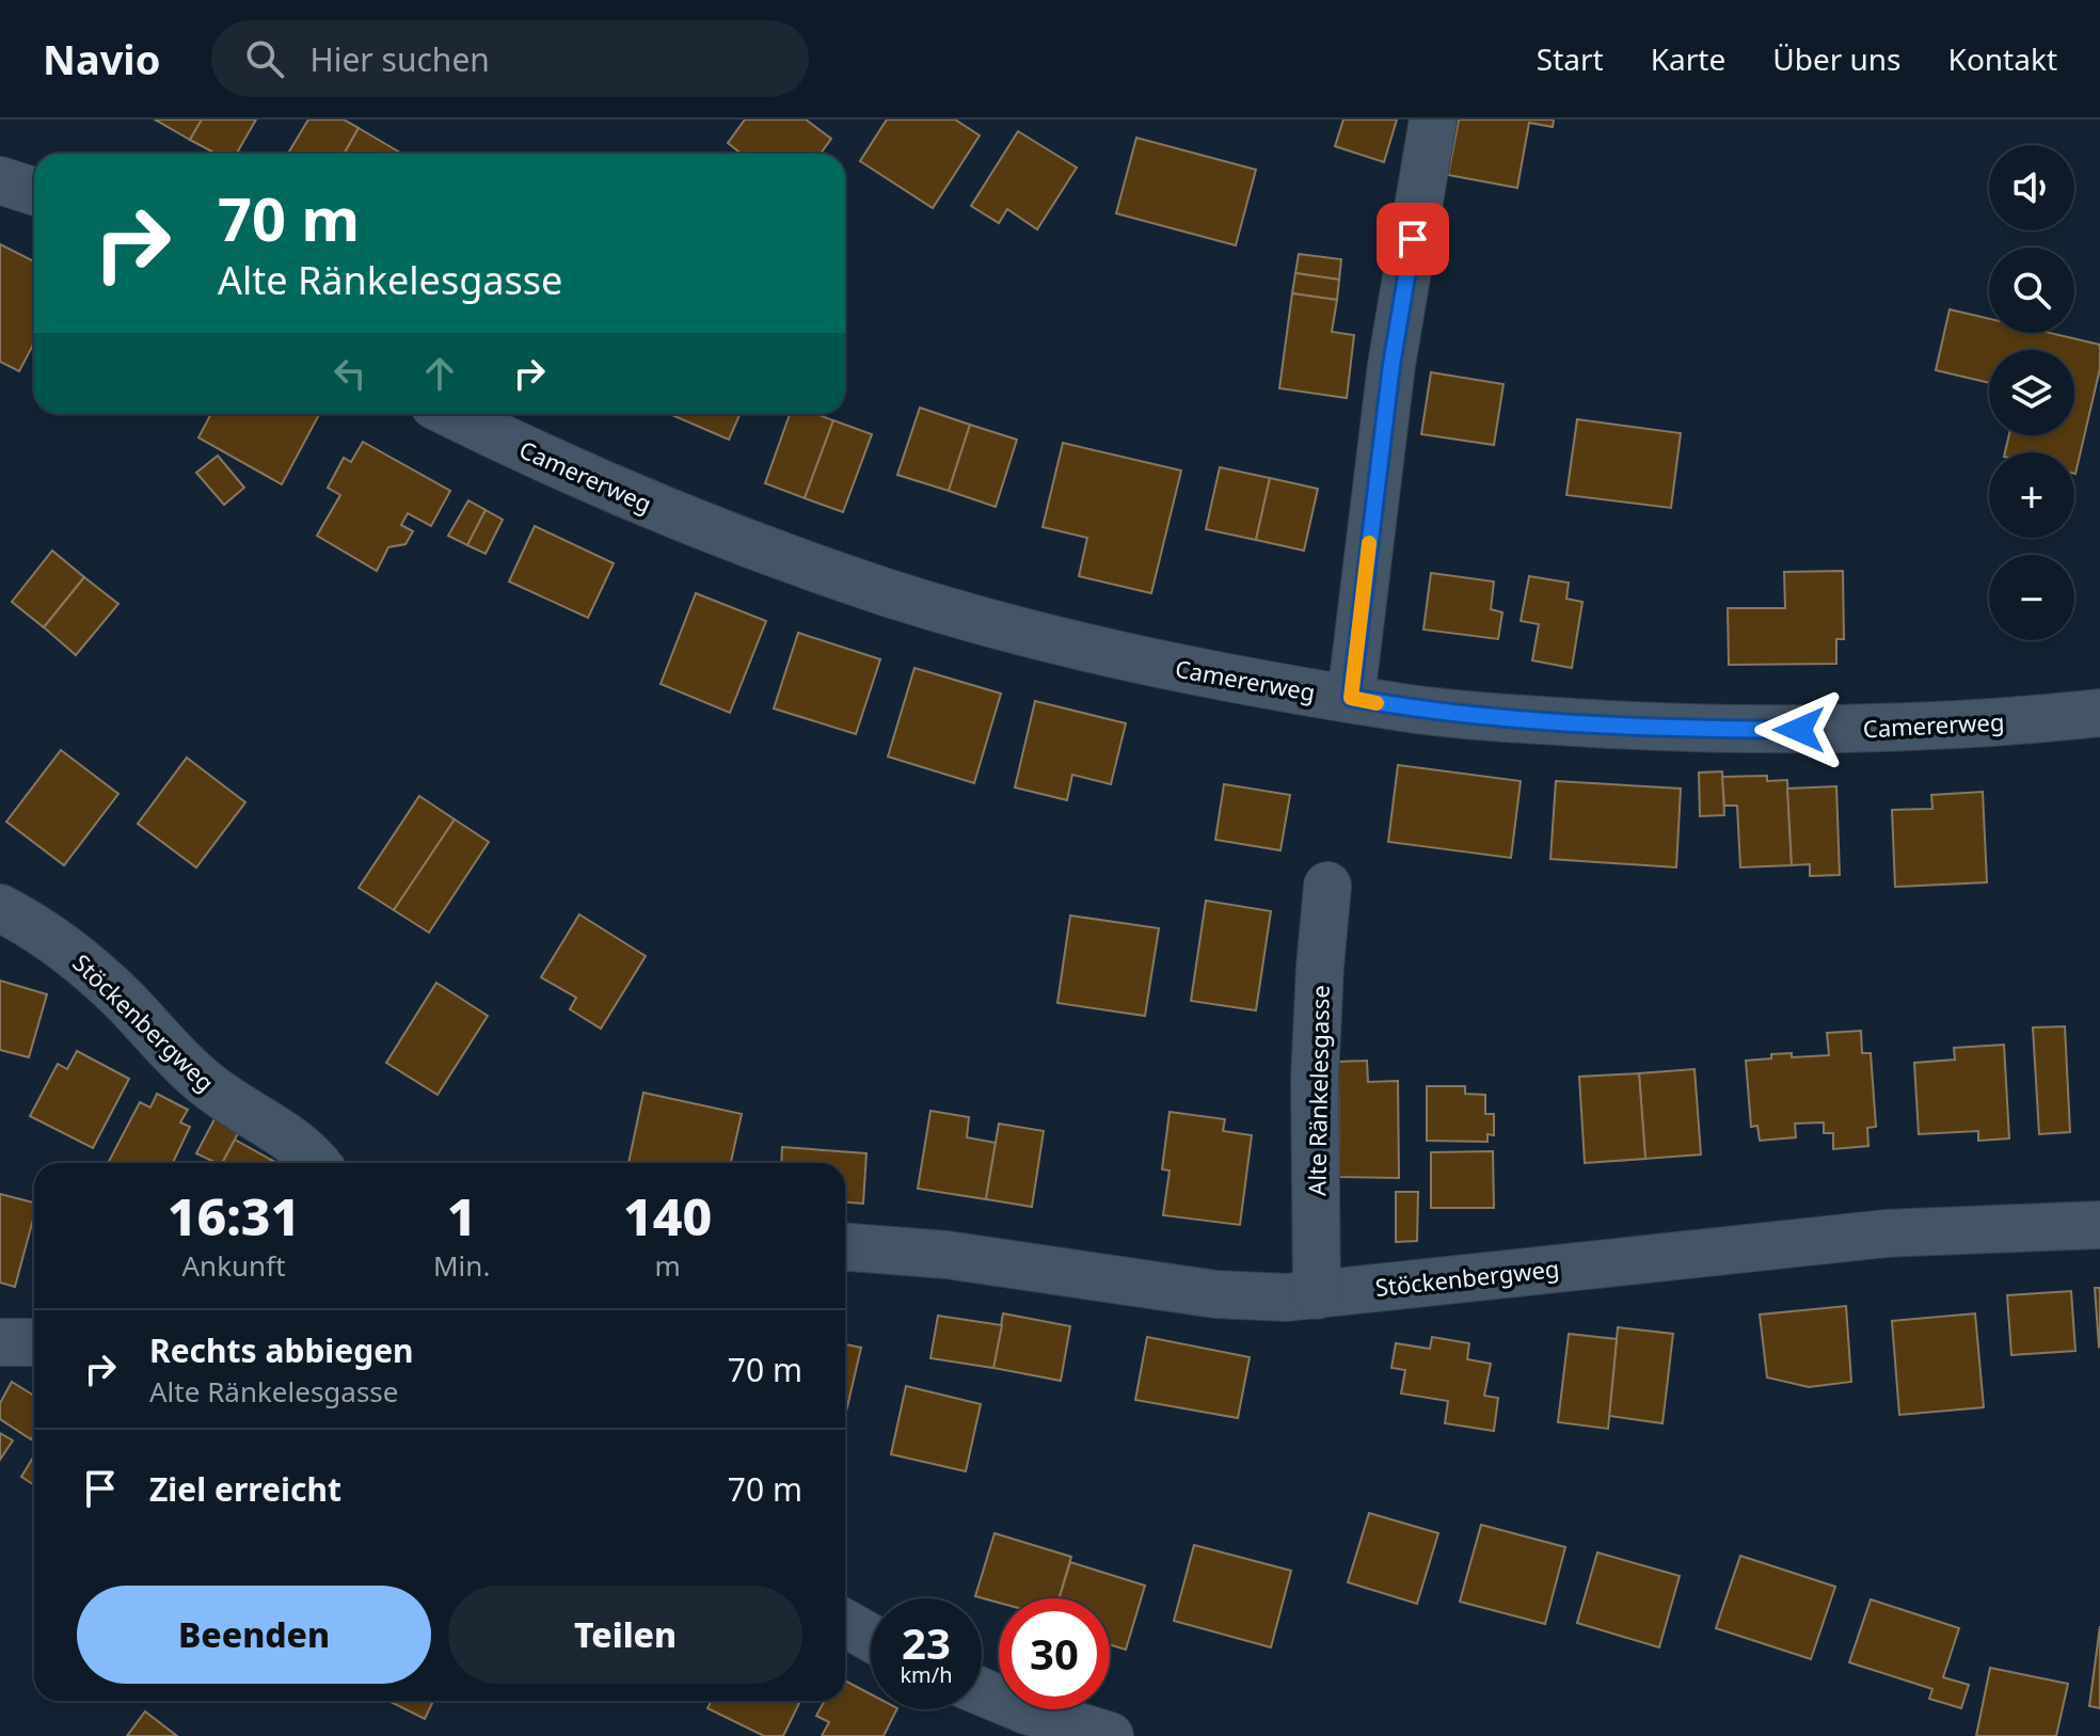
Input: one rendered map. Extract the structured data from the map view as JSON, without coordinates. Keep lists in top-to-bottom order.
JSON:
{
  "streets": {
    "street": ["Camererweg", "Stöckenbergweg", "Alte Ränkelesgasse"]
  },
  "crossings": [
    ["Stöckenbergweg", "Alte Ränkelesgasse"]
  ],
  "page": {
    "header": "Navio",
    "search": "Hier suchen",
    "nav": [
      "Start",
      "Karte",
      "Über uns",
      "Kontakt"
    ],
    "map_buttons": ["+", "−"],
    "turn": ["70 m", "Alte Ränkelesgasse"],
    "eta": [
      "16:31",
      "Ankunft",
      "1",
      "Min.",
      "140",
      "m"
    ],
    "list": [
      {
        "name": "Rechts abbiegen",
        "note": "Alte Ränkelesgasse",
        "value": "70 m"
      },
      {
        "name": "Ziel erreicht",
        "value": "70 m"
      }
    ],
    "buttons": ["Beenden", "Teilen"],
    "speed": "23 km/h",
    "limit": "30"
  }
}
